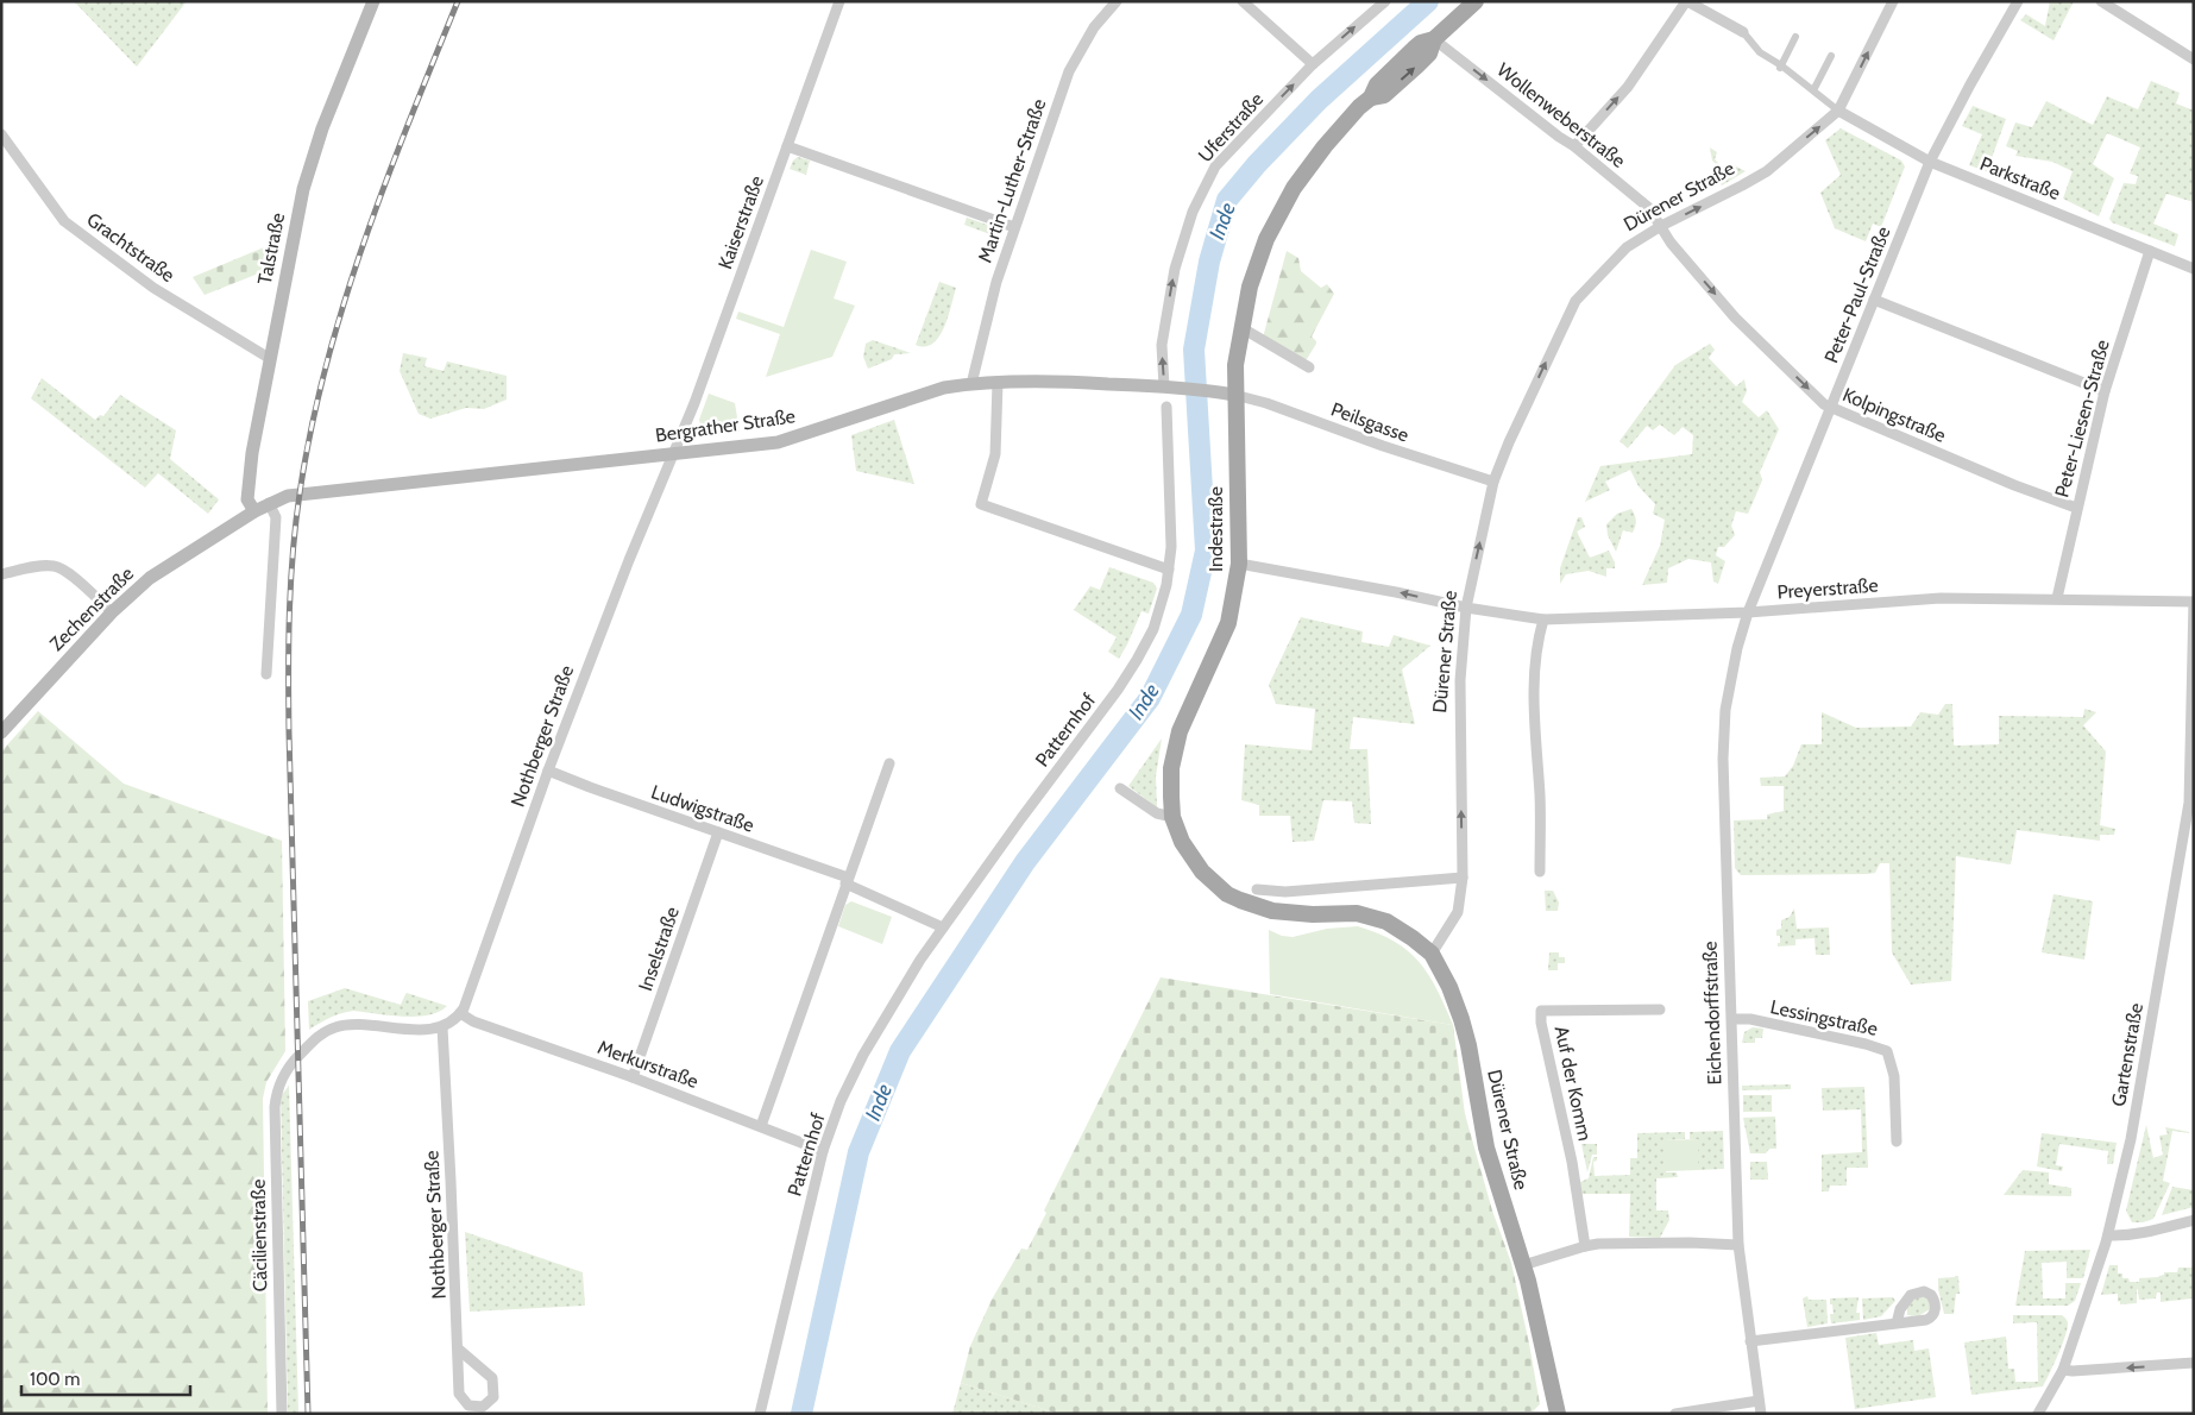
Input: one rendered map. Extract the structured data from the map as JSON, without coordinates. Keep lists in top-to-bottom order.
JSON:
{
  "streets": {
    "main road": [
      "Dürener Straße",
      "Talstraße",
      "Bergrather Straße",
      "Indestraße",
      "Zechenstraße"
    ],
    "street": [
      "Wollenweberstraße",
      "Uferstraße",
      "Parkstraße",
      "Martin-Luther-Straße",
      "Kaiserstraße",
      "Grachtstraße",
      "Peter-Paul-Straße",
      "Kolpingstraße",
      "Peter-Liesen-Straße",
      "Peilsgasse",
      "Preyerstraße",
      "Patternhof",
      "Nothberger Straße",
      "Ludwigstraße",
      "Inselstraße",
      "Eichendorffstraße",
      "Lessingstraße",
      "Gartenstraße",
      "Merkurstraße",
      "Auf der Komm",
      "Cäcilienstraße"
    ]
  },
  "crossings": [
    ["Wollenweberstraße", "Dürener Straße"],
    ["Wollenweberstraße", "Kolpingstraße"],
    ["Wollenweberstraße", "Indestraße"],
    ["Uferstraße", "Bergrather Straße"],
    ["Parkstraße", "Dürener Straße"],
    ["Parkstraße", "Peter-Paul-Straße"],
    ["Parkstraße", "Peter-Liesen-Straße"],
    ["Martin-Luther-Straße", "Bergrather Straße"],
    ["Dürener Straße", "Kolpingstraße"],
    ["Dürener Straße", "Peilsgasse"],
    ["Dürener Straße", "Indestraße"],
    ["Dürener Straße", "Preyerstraße"],
    ["Kaiserstraße", "Bergrather Straße"],
    ["Kaiserstraße", "Nothberger Straße"],
    ["Grachtstraße", "Talstraße"],
    ["Talstraße", "Bergrather Straße"],
    ["Talstraße", "Zechenstraße"],
    ["Peter-Paul-Straße", "Kolpingstraße"],
    ["Peter-Paul-Straße", "Preyerstraße"],
    ["Peter-Paul-Straße", "Eichendorffstraße"],
    ["Kolpingstraße", "Peter-Liesen-Straße"],
    ["Peter-Liesen-Straße", "Preyerstraße"],
    ["Peilsgasse", "Bergrather Straße"],
    ["Peilsgasse", "Indestraße"],
    ["Bergrather Straße", "Indestraße"],
    ["Bergrather Straße", "Zechenstraße"],
    ["Bergrather Straße", "Nothberger Straße"],
    ["Indestraße", "Preyerstraße"],
    ["Preyerstraße", "Eichendorffstraße"],
    ["Preyerstraße", "Gartenstraße"],
    ["Patternhof", "Merkurstraße"],
    ["Nothberger Straße", "Ludwigstraße"],
    ["Nothberger Straße", "Merkurstraße"],
    ["Nothberger Straße", "Cäcilienstraße"],
    ["Ludwigstraße", "Inselstraße"],
    ["Inselstraße", "Merkurstraße"],
    ["Eichendorffstraße", "Lessingstraße"]
  ],
  "one_way": [
    "Wollenweberstraße",
    "Uferstraße",
    "Dürener Straße",
    "Kolpingstraße"
  ],
  "water": ["Inde"],
  "scale_bar": "100 m"
}
